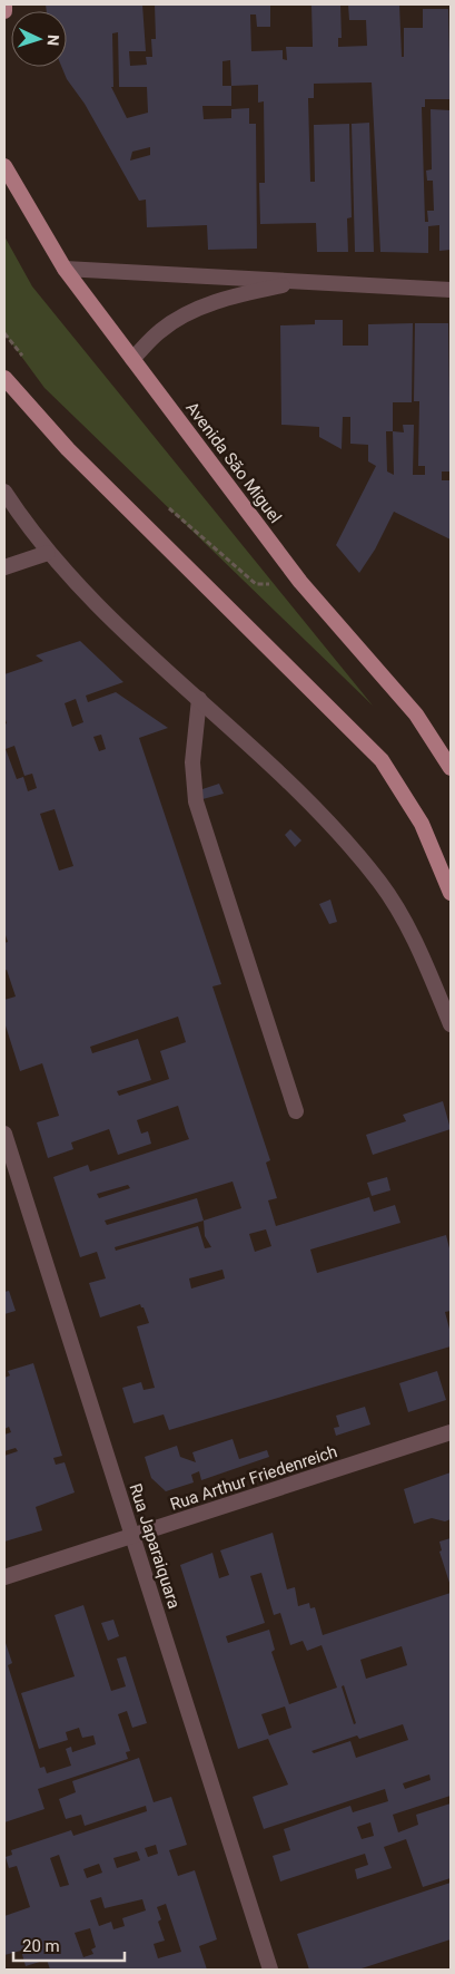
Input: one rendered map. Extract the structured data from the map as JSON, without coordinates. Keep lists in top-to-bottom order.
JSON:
{
  "streets": {
    "main road": ["Avenida São Miguel"],
    "street": ["Rua Arthur Friedenreich", "Rua Japaraiquara"]
  },
  "crossings": [
    ["Rua Arthur Friedenreich", "Rua Japaraiquara"]
  ],
  "scale_bar": "20 m",
  "north": "right"
}
